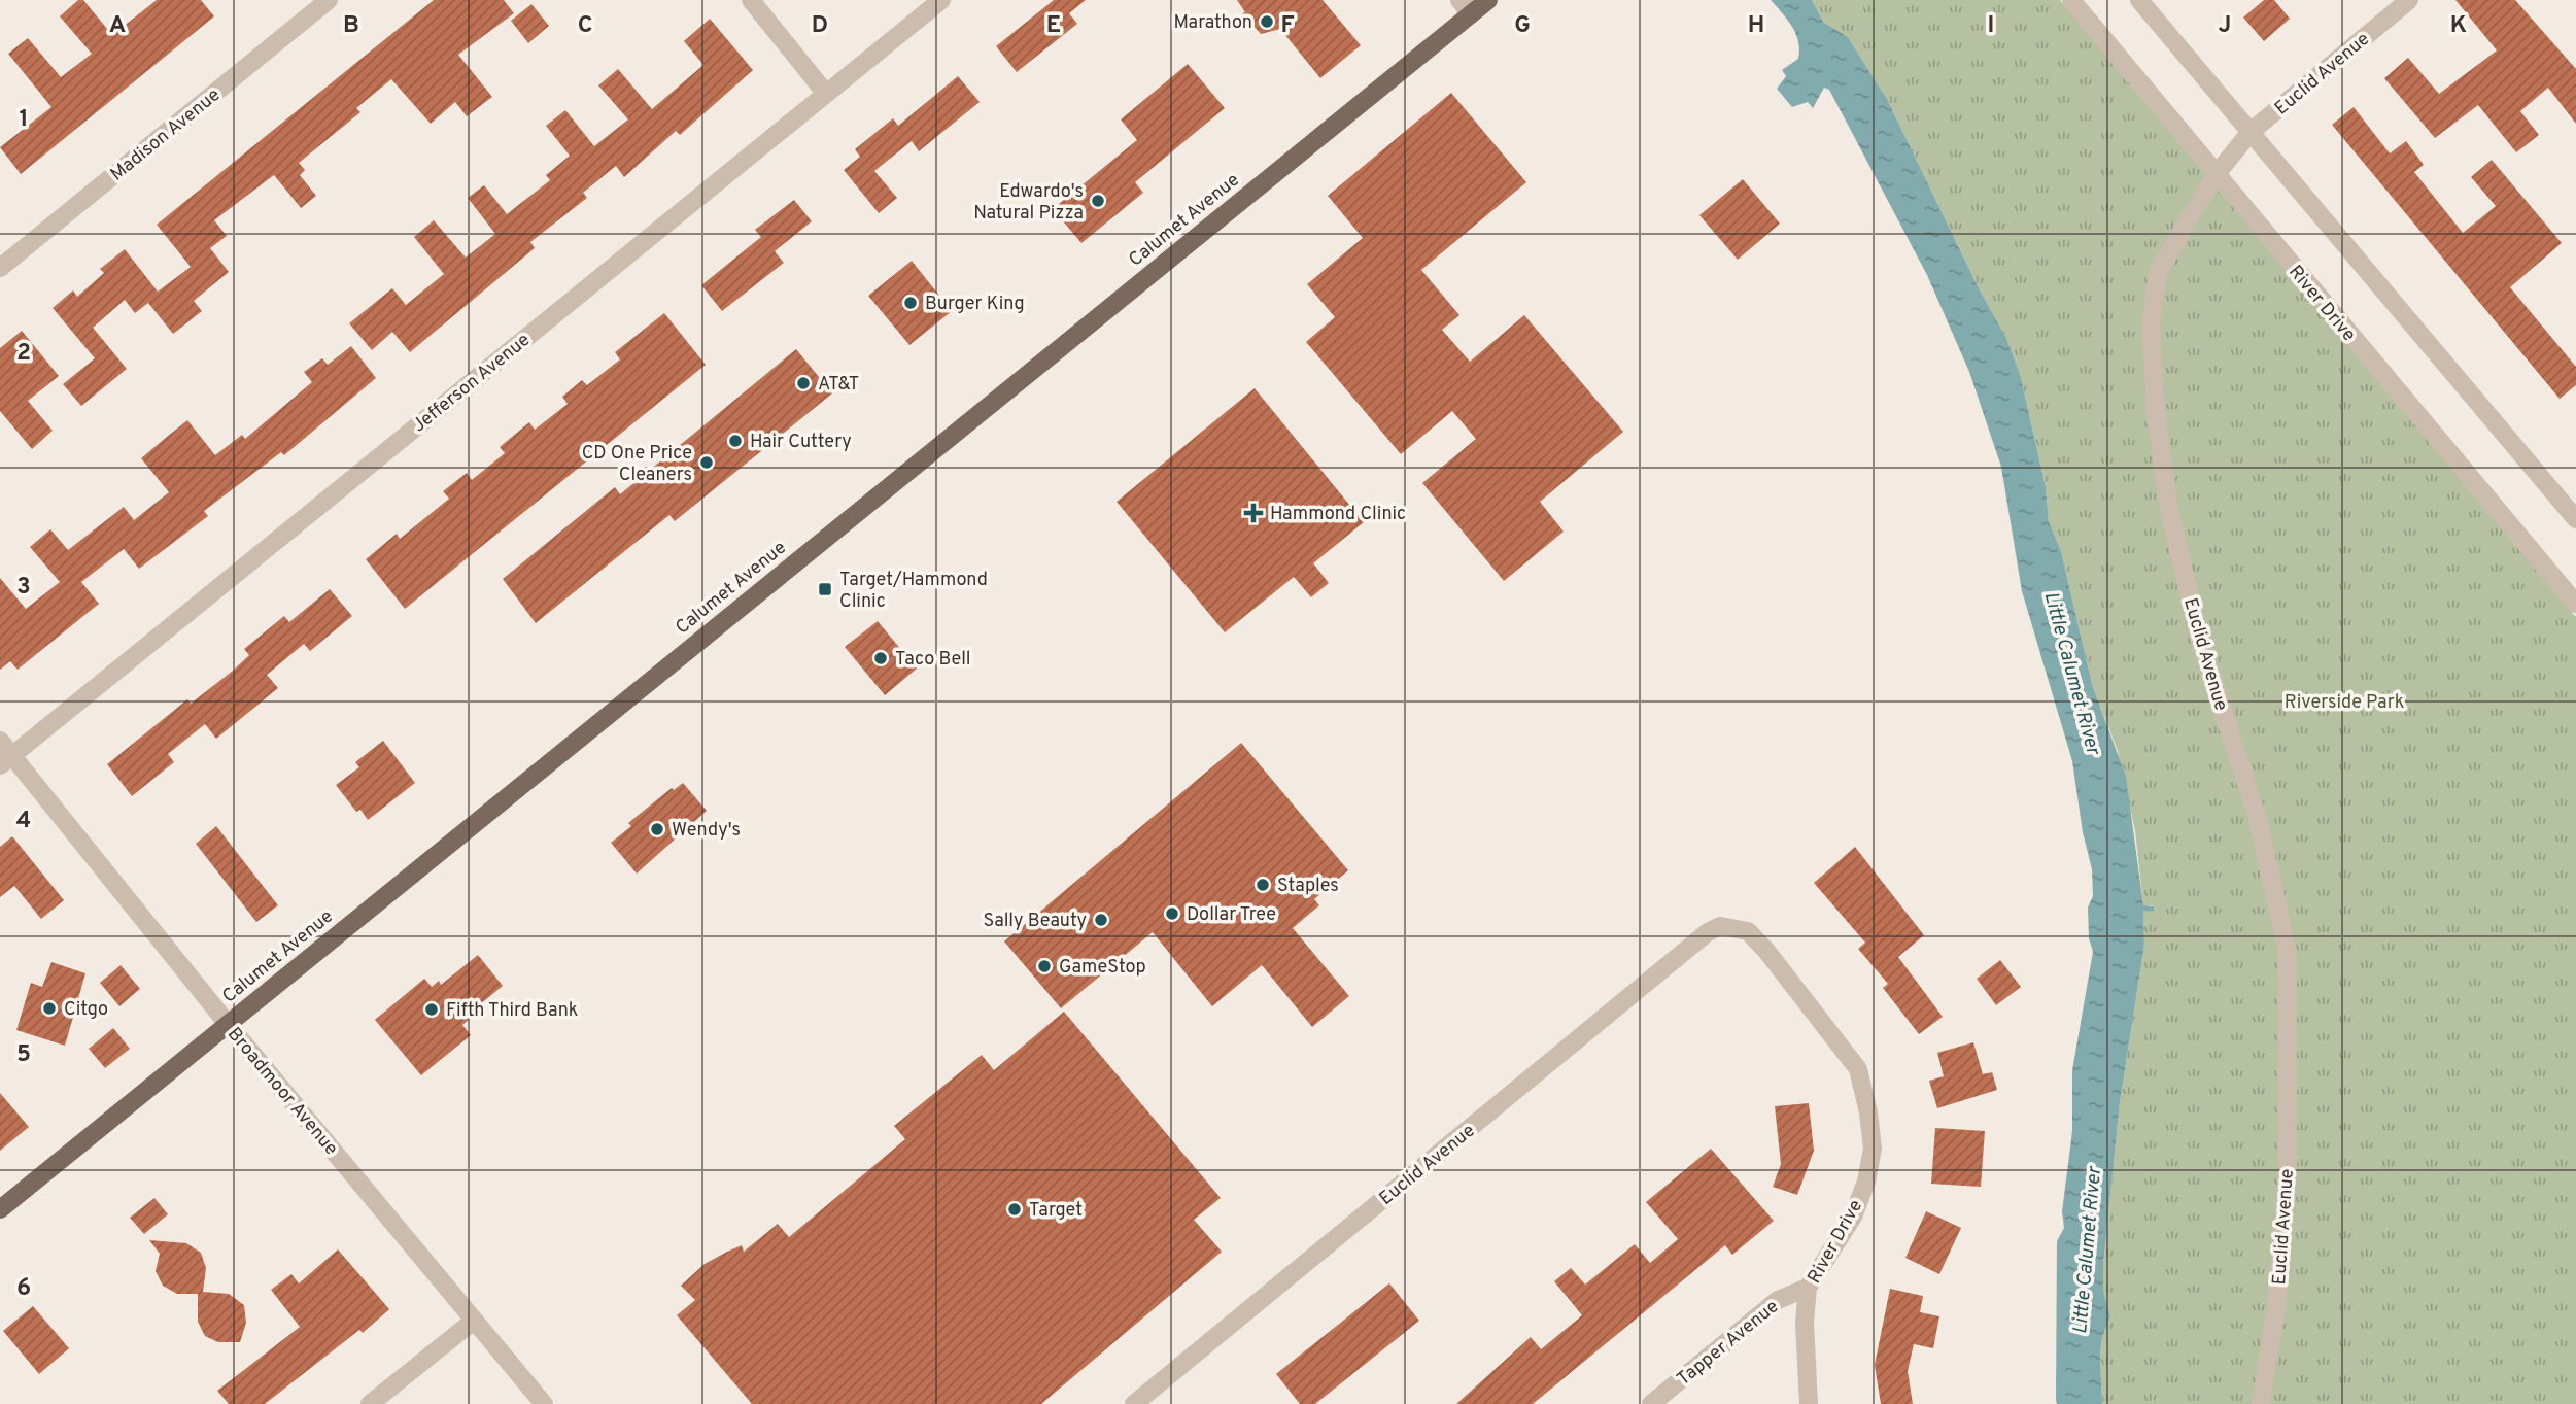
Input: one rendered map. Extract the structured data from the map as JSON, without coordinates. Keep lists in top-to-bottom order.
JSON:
{
  "streets": {
    "main road": ["Calumet Avenue"],
    "street": [
      "Euclid Avenue",
      "Madison Avenue",
      "River Drive",
      "Jefferson Avenue",
      "Broadmoor Avenue",
      "Tapper Avenue"
    ]
  },
  "crossings": [
    ["Euclid Avenue", "River Drive"],
    ["Calumet Avenue", "Broadmoor Avenue"],
    ["River Drive", "Tapper Avenue"],
    ["Jefferson Avenue", "Broadmoor Avenue"]
  ],
  "water": ["Little Calumet River"],
  "parks": ["Riverside Park"],
  "places": {
    "other": [
      "Marathon",
      "Edwardo's Natural Pizza",
      "Burger King",
      "AT&T",
      "Hair Cuttery",
      "CD One Price Cleaners",
      "Taco Bell",
      "Wendy's",
      "Staples",
      "Dollar Tree",
      "Sally Beauty",
      "GameStop",
      "Citgo",
      "Fifth Third Bank",
      "Target"
    ],
    "health": ["Hammond Clinic"],
    "transit": ["Target/Hammond Clinic"]
  },
  "grid": {
    "columns": [
      "A",
      "B",
      "C",
      "D",
      "E",
      "F",
      "G",
      "H",
      "I",
      "J",
      "K"
    ],
    "rows": [
      "1",
      "2",
      "3",
      "4",
      "5",
      "6"
    ]
  }
}
